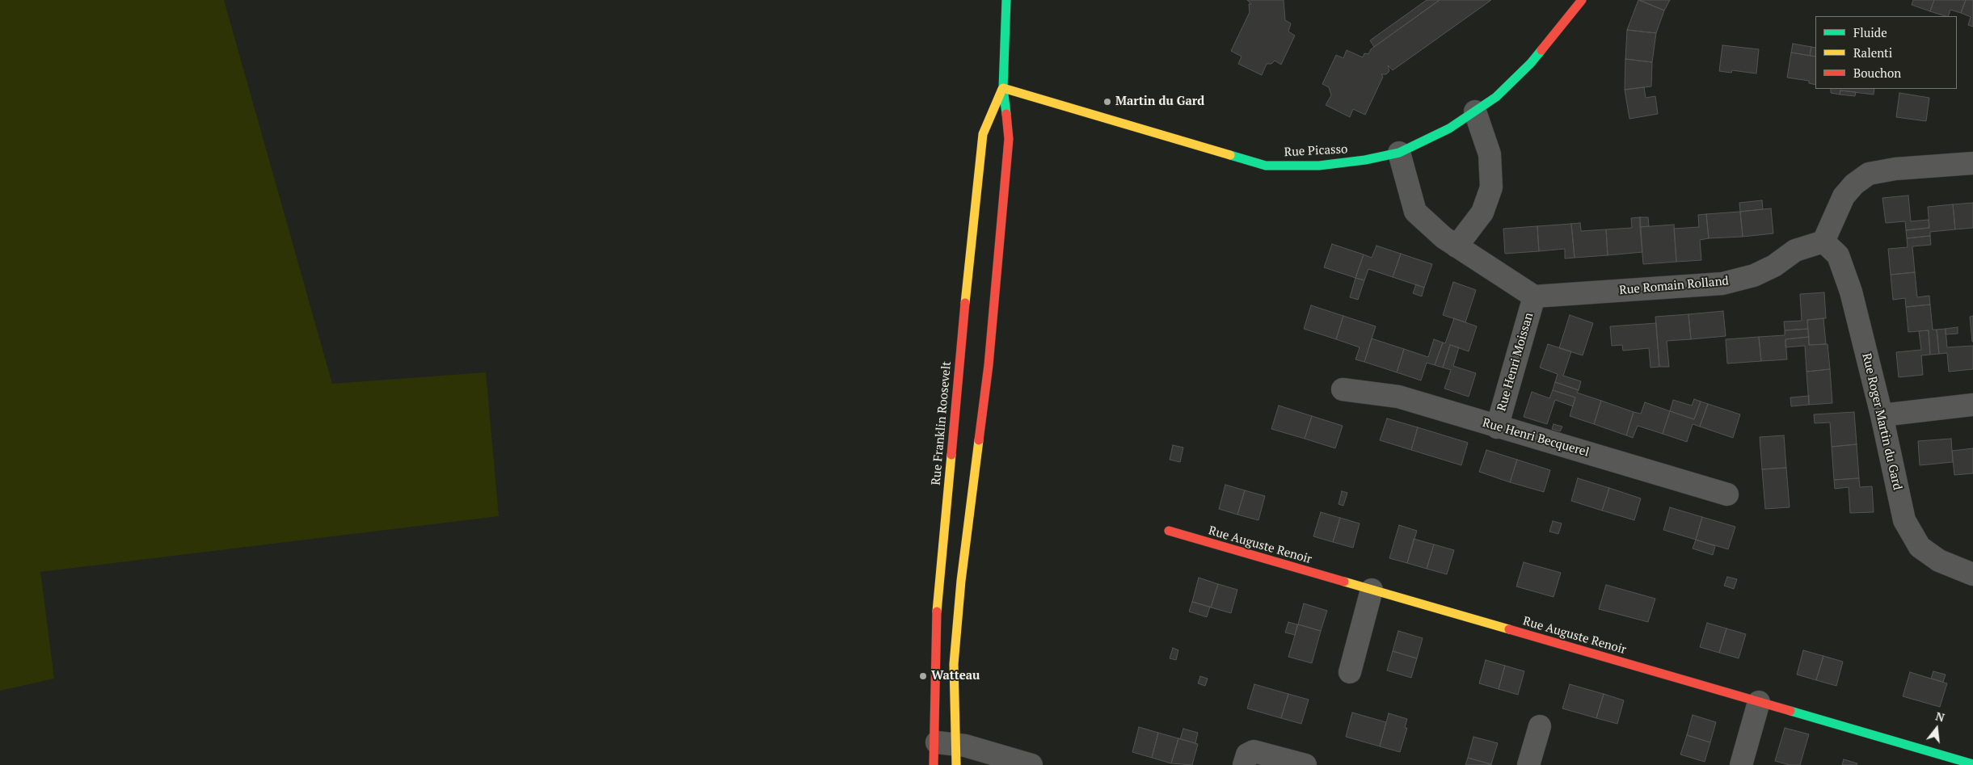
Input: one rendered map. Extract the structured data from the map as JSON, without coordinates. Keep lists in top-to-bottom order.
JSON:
{
  "streets": {
    "street": [
      "Rue Picasso",
      "Rue Romain Rolland",
      "Rue Henri Moissan",
      "Rue Roger Martin du Gard",
      "Rue Franklin Roosevelt",
      "Rue Henri Becquerel",
      "Rue Auguste Renoir"
    ]
  },
  "crossings": [
    ["Rue Picasso", "Rue Franklin Roosevelt"],
    ["Rue Romain Rolland", "Rue Henri Moissan"],
    ["Rue Romain Rolland", "Rue Roger Martin du Gard"],
    ["Rue Henri Moissan", "Rue Henri Becquerel"]
  ],
  "places": ["Martin du Gard", "Watteau"],
  "legend": ["Fluide", "Ralenti", "Bouchon"],
  "north": "top"
}
